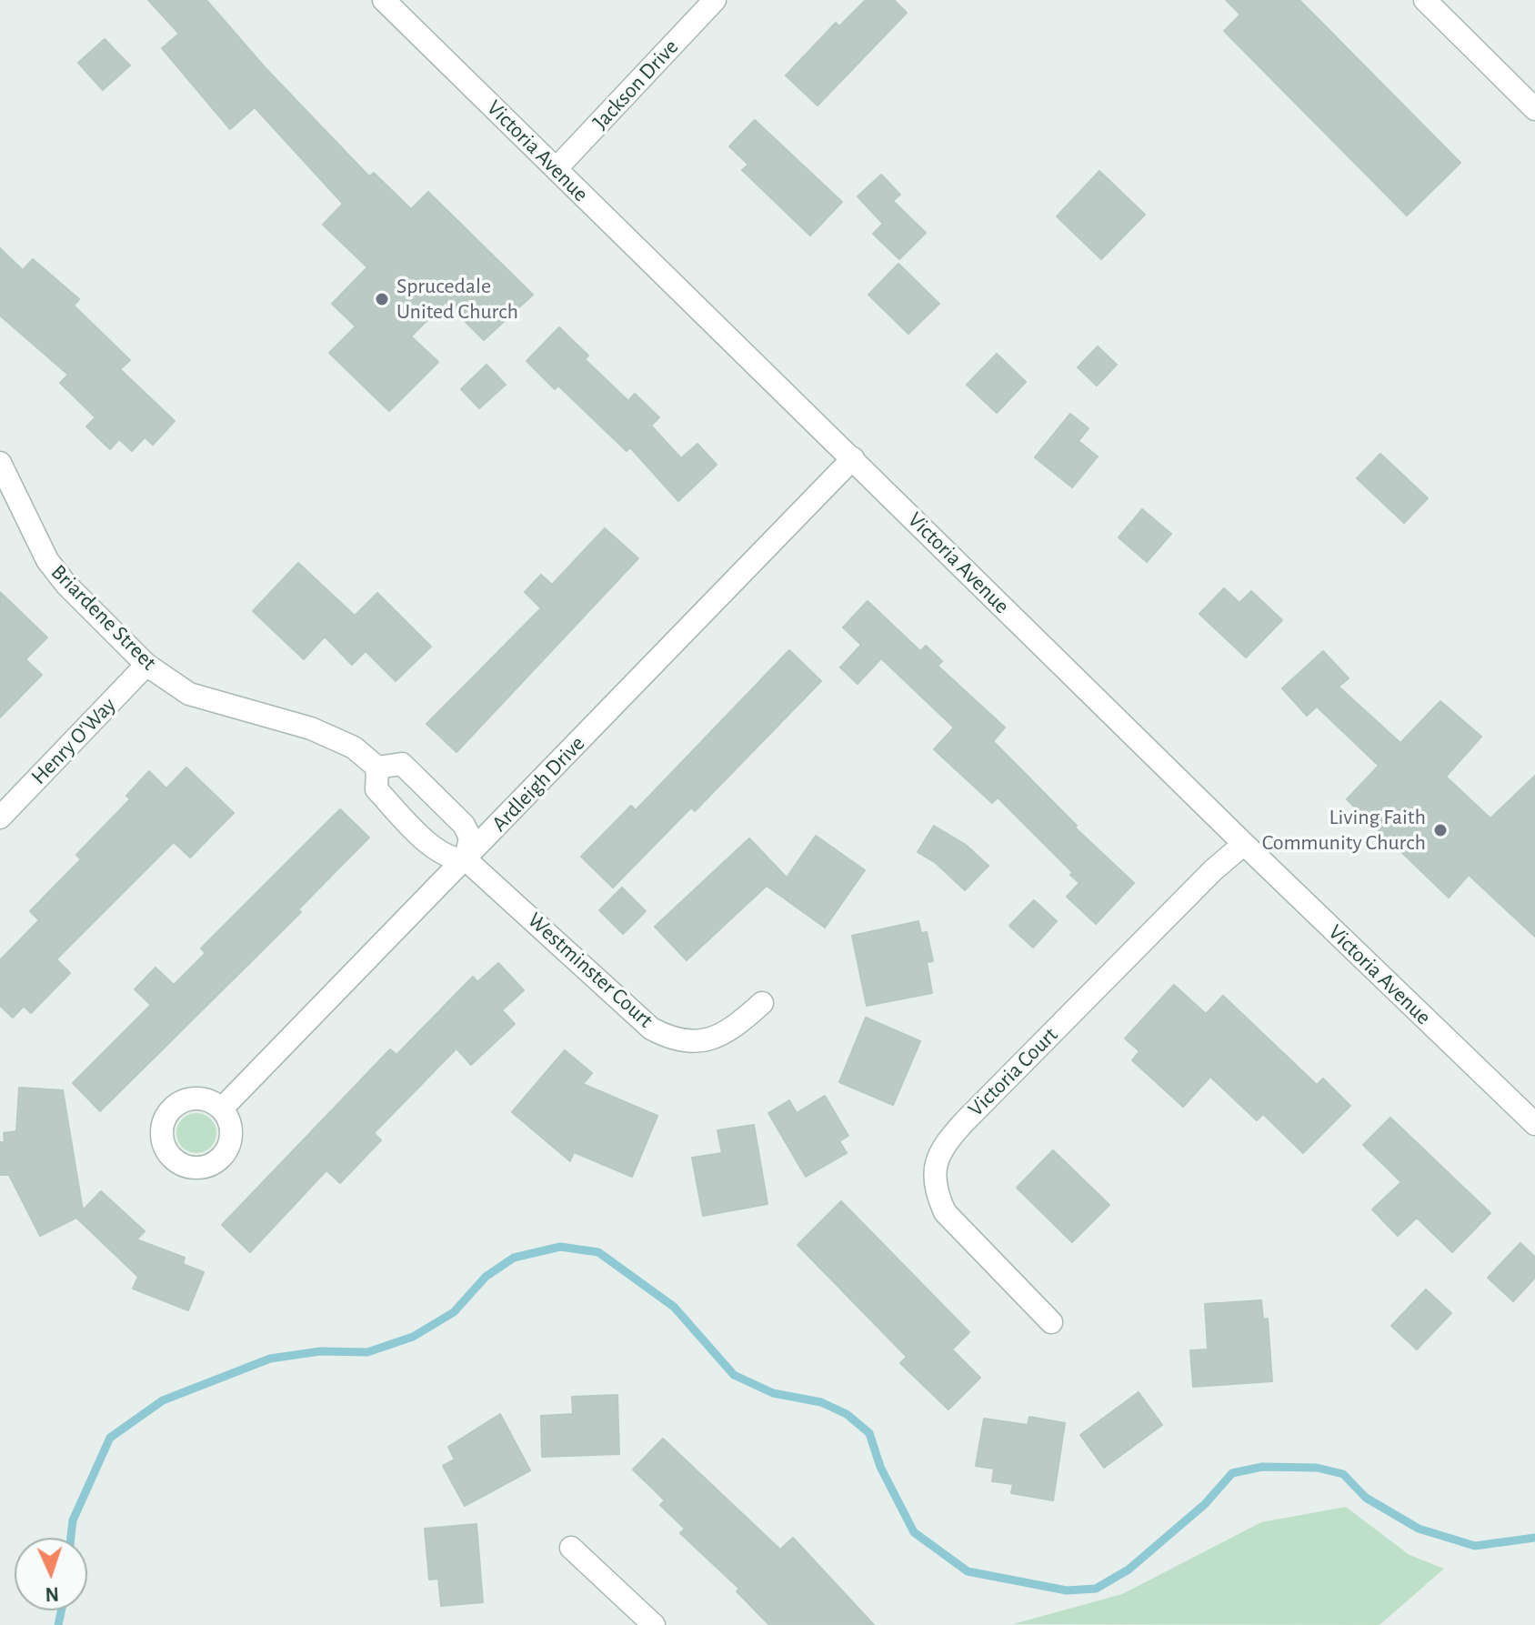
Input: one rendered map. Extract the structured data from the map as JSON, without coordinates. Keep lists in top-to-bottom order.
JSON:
{
  "streets": {
    "street": [
      "Jackson Drive",
      "Victoria Avenue",
      "Briardene Street",
      "Henry O'Way",
      "Ardleigh Drive",
      "Westminster Court",
      "Victoria Court"
    ]
  },
  "crossings": [
    ["Jackson Drive", "Victoria Avenue"],
    ["Victoria Avenue", "Ardleigh Drive"],
    ["Victoria Avenue", "Victoria Court"],
    ["Briardene Street", "Henry O'Way"],
    ["Ardleigh Drive", "Westminster Court"]
  ],
  "places": ["Sprucedale United Church", "Living Faith Community Church"],
  "north": "bottom"
}
